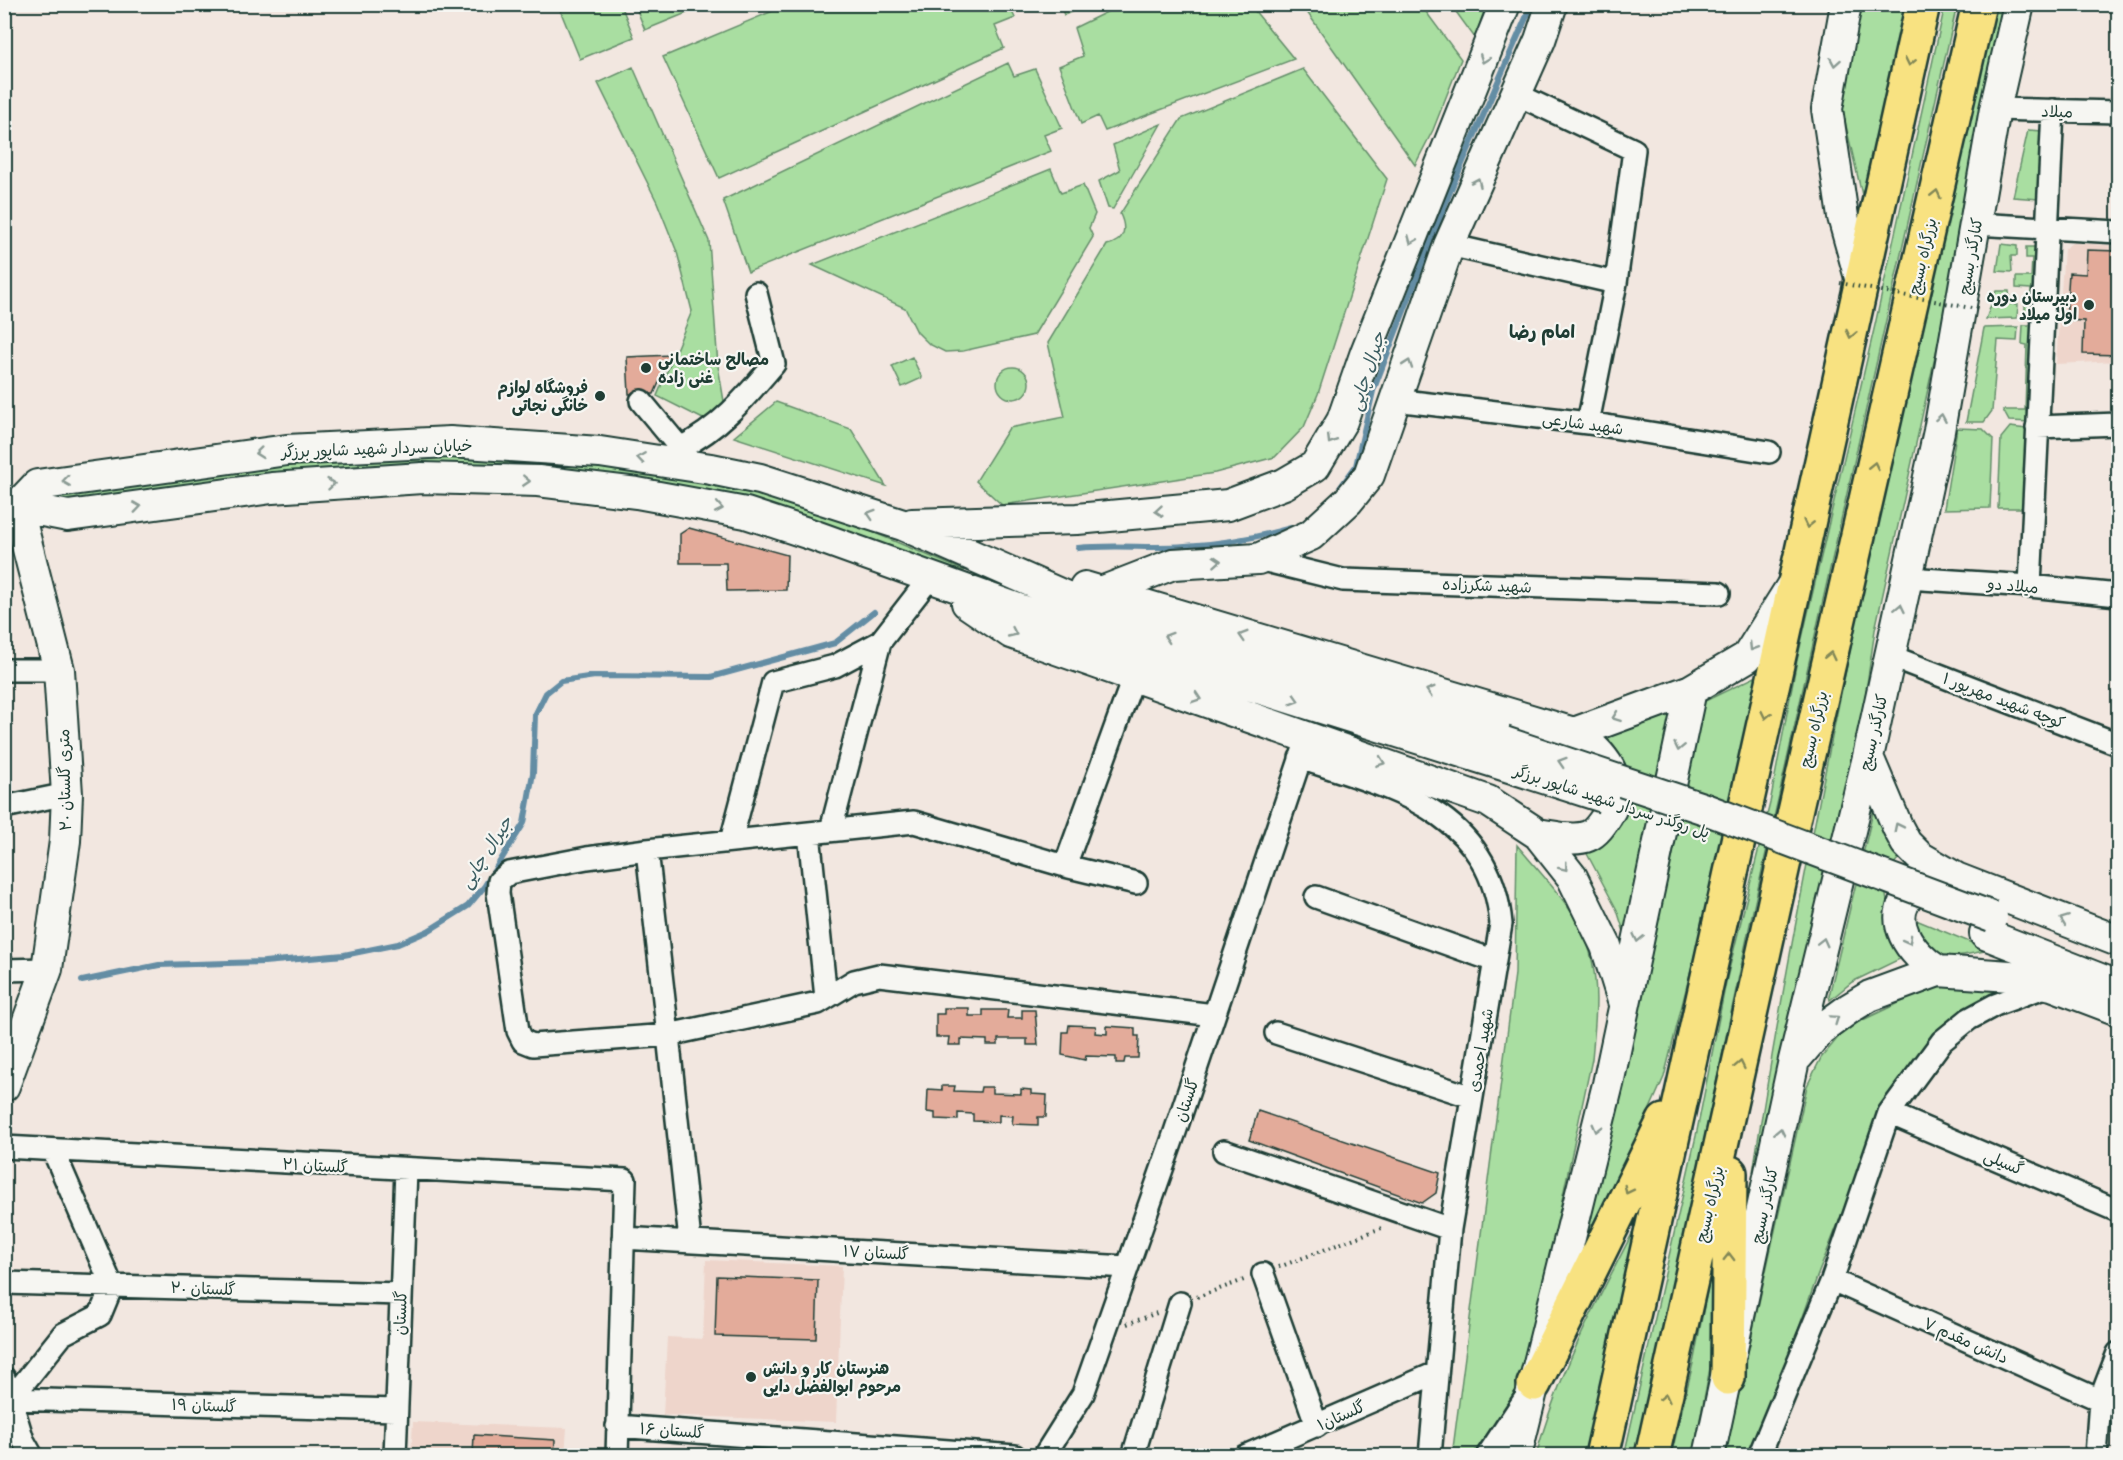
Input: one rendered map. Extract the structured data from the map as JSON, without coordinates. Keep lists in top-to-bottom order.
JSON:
{
  "streets": {
    "highway": ["بزرگراه بسیج"],
    "main road": [
      "کنارگذر بسیج",
      "خیابان سردار شهید شاپور برزگر",
      "۲۰ متری گلستان",
      "پل روگذر سردار شهید شاپور برزگر"
    ],
    "street": [
      "میلاد",
      "شهید شارعی",
      "شهید شکرزاده",
      "میلاد دو",
      "کوچه شهید مهرپور ۱",
      "شهید احمدی",
      "گلستان",
      "گسیلی",
      "گلستان ۲۱",
      "گلستان ۱۷",
      "گلستان ۲۰",
      "دانش مقدم ۷",
      "گلستان ۱۹",
      "گلستان۱",
      "گلستان ۱۶"
    ]
  },
  "crossings": [
    ["میلاد", "کنارگذر بسیج"],
    ["کنارگذر بسیج", "میلاد دو"],
    ["کنارگذر بسیج", "کوچه شهید مهرپور ۱"],
    ["خیابان سردار شهید شاپور برزگر", "۲۰ متری گلستان"],
    ["شهید احمدی", "گلستان"],
    ["شهید احمدی", "گلستان۱"],
    ["گلستان", "گلستان ۲۱"],
    ["گلستان", "گلستان ۱۷"],
    ["گلستان", "گلستان ۲۰"],
    ["گلستان", "گلستان ۱۹"],
    ["گلستان ۲۱", "گلستان ۱۷"]
  ],
  "districts": ["امام رضا"],
  "water": ["جیرال چایی"],
  "places": [
    "دبیرستان دوره اول میلاد",
    "مصالح ساختمانی غنی زاده",
    "فروشگاه لوازم خانگی نجاتی",
    "هنرستان کار و دانش مرحوم ابوالفضل دایی"
  ]
}
